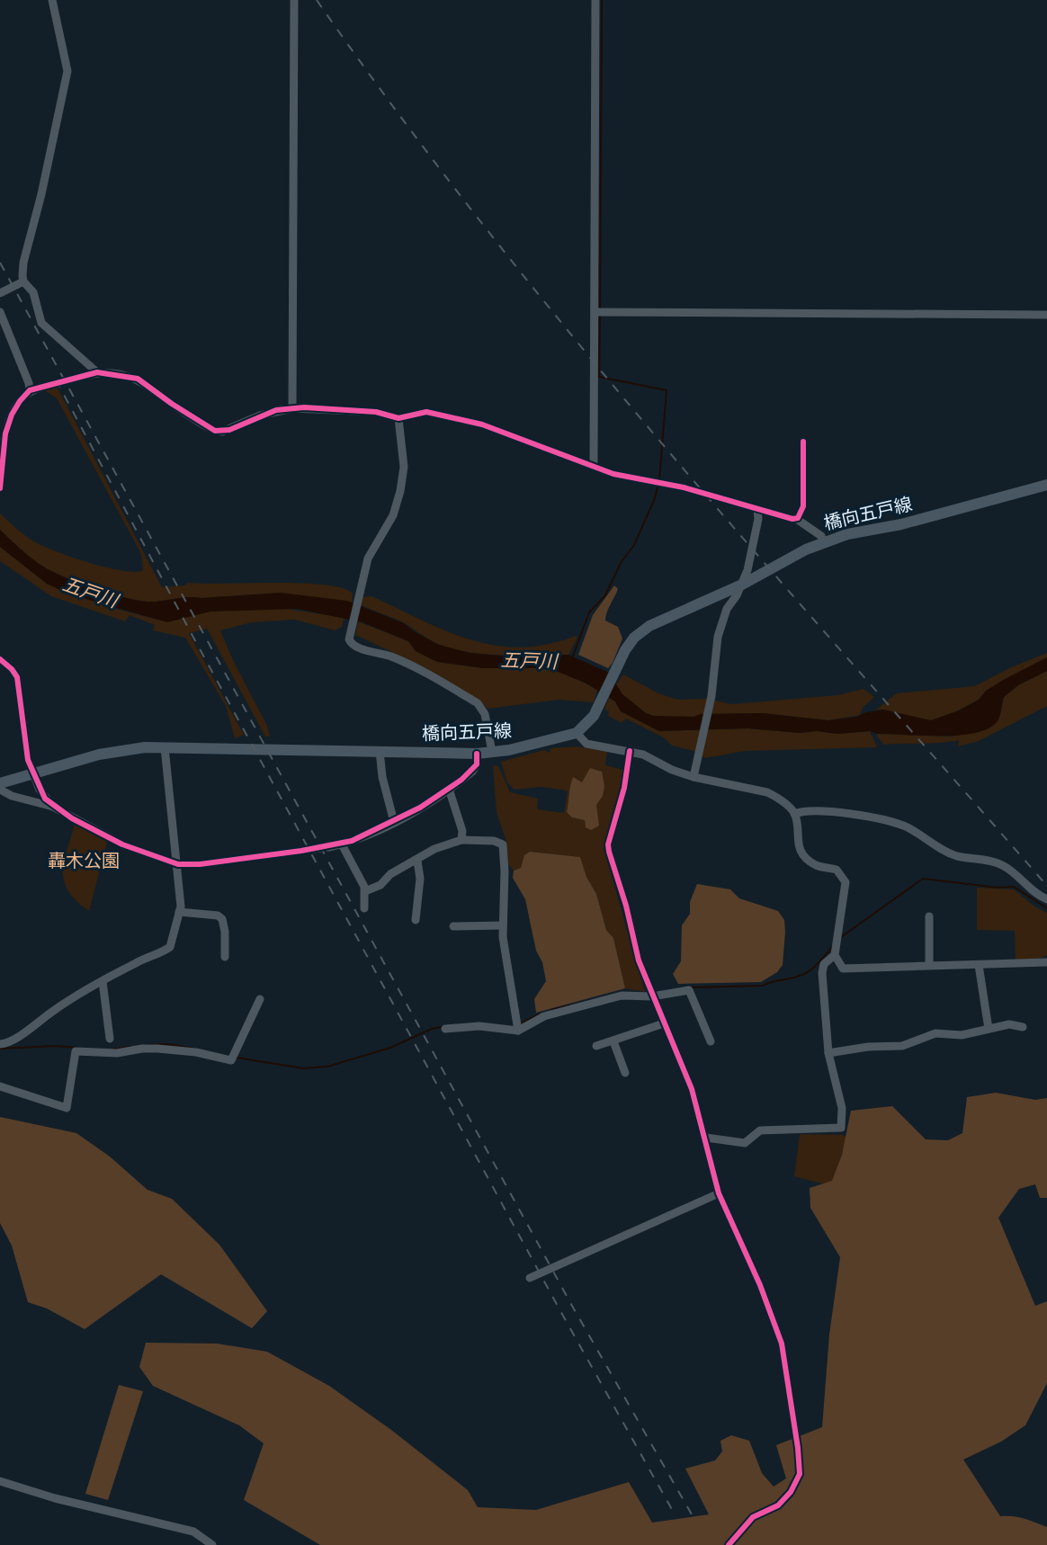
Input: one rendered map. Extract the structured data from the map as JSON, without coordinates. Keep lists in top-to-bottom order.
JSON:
{
  "streets": {
    "main road": ["橋向五戸線"]
  },
  "water": ["五戸川"],
  "parks": ["轟木公園"]
}
